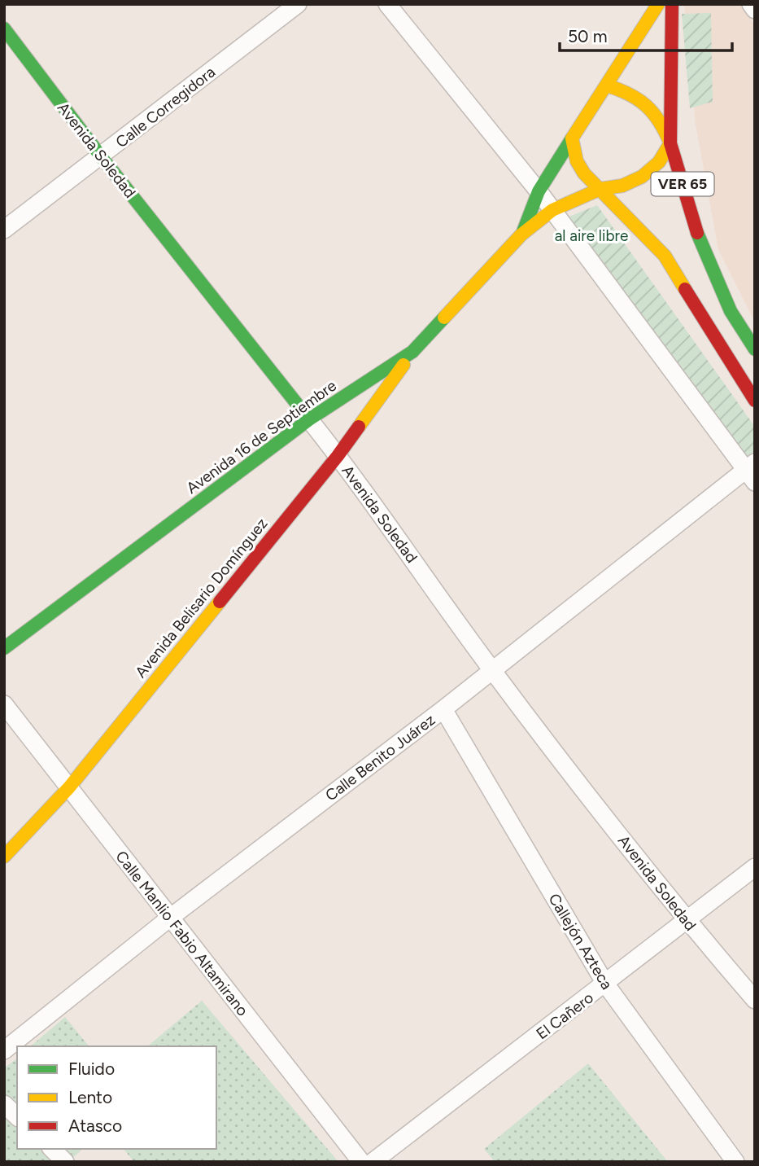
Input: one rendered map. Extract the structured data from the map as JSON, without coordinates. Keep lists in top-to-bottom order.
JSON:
{
  "streets": {
    "main road": [
      "Avenida Soledad",
      "VER 65",
      "Avenida 16 de Septiembre",
      "Avenida Belisario Domínguez"
    ],
    "street": [
      "Calle Corregidora",
      "Calle Benito Juárez",
      "Calle Manlio Fabio Altamirano",
      "Callejón Azteca",
      "El Cañero"
    ]
  },
  "crossings": [
    ["Calle Corregidora", "Avenida Soledad"],
    ["Avenida Soledad", "Avenida 16 de Septiembre"],
    ["Avenida Soledad", "Avenida Belisario Domínguez"],
    ["Avenida Soledad", "Calle Benito Juárez"],
    ["Avenida Soledad", "El Cañero"],
    ["VER 65", "Avenida 16 de Septiembre"],
    ["Avenida 16 de Septiembre", "Avenida Belisario Domínguez"],
    ["Avenida Belisario Domínguez", "Calle Manlio Fabio Altamirano"],
    ["Calle Benito Juárez", "Calle Manlio Fabio Altamirano"],
    ["Calle Benito Juárez", "Callejón Azteca"],
    ["Callejón Azteca", "El Cañero"]
  ],
  "parks": ["al aire libre"],
  "legend": ["Fluido", "Lento", "Atasco"],
  "scale_bar": "50 m"
}
